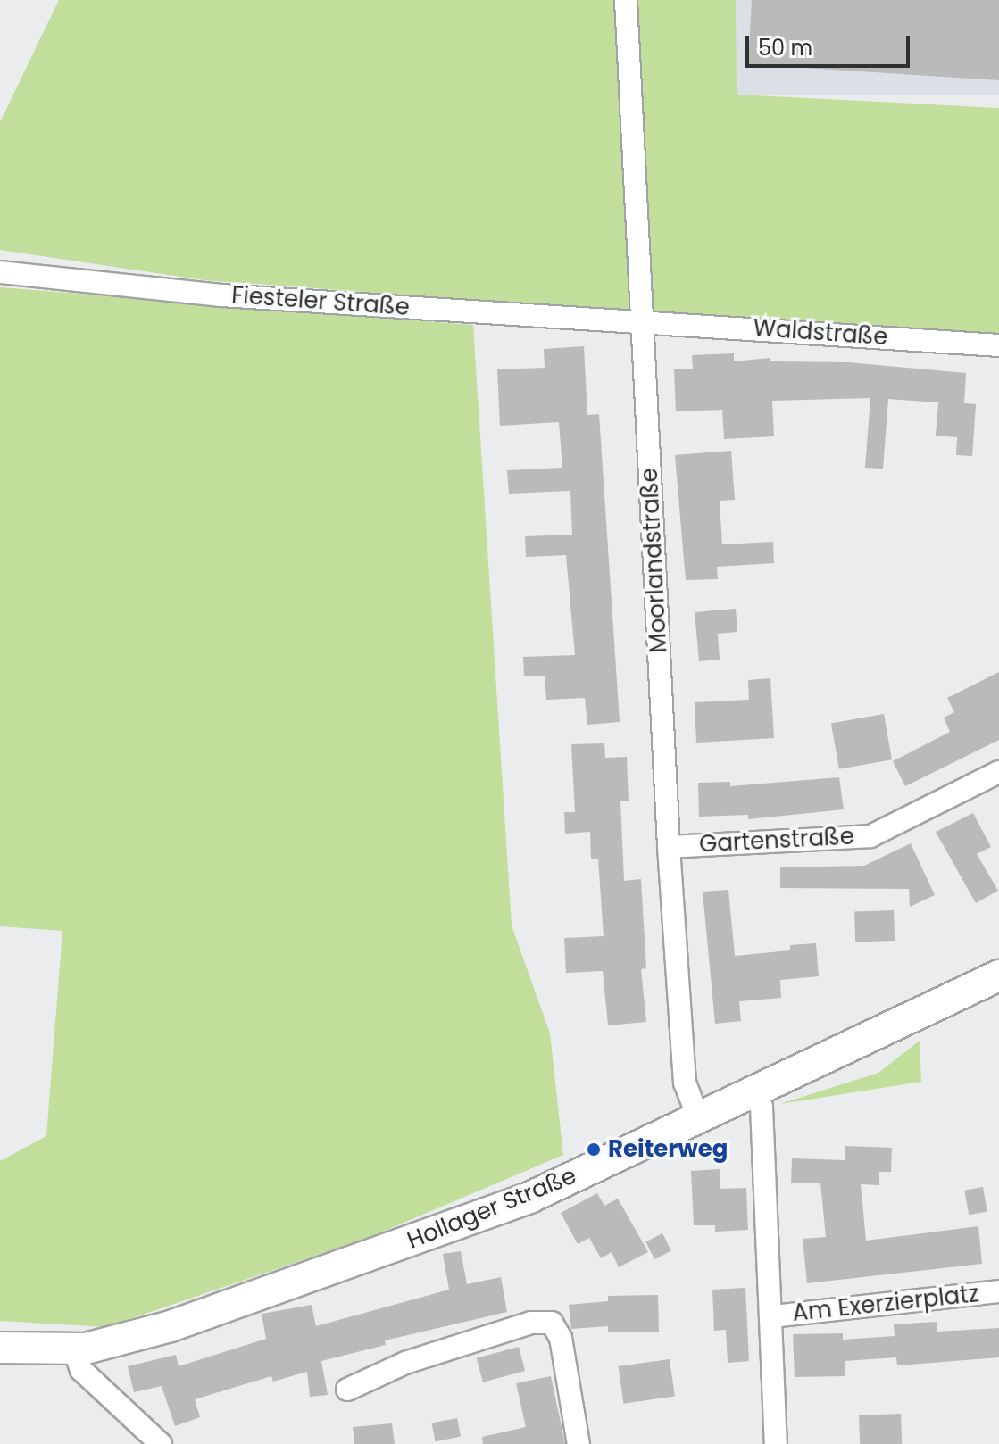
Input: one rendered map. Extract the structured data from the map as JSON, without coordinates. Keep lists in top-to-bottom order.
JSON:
{
  "streets": {
    "main road": ["Hollager Straße"],
    "street": [
      "Fiesteler Straße",
      "Waldstraße",
      "Moorlandstraße",
      "Gartenstraße",
      "Am Exerzierplatz"
    ]
  },
  "crossings": [
    ["Fiesteler Straße", "Waldstraße"],
    ["Fiesteler Straße", "Moorlandstraße"],
    ["Waldstraße", "Moorlandstraße"],
    ["Moorlandstraße", "Gartenstraße"],
    ["Moorlandstraße", "Hollager Straße"]
  ],
  "places": ["Reiterweg"],
  "scale_bar": "50 m"
}
